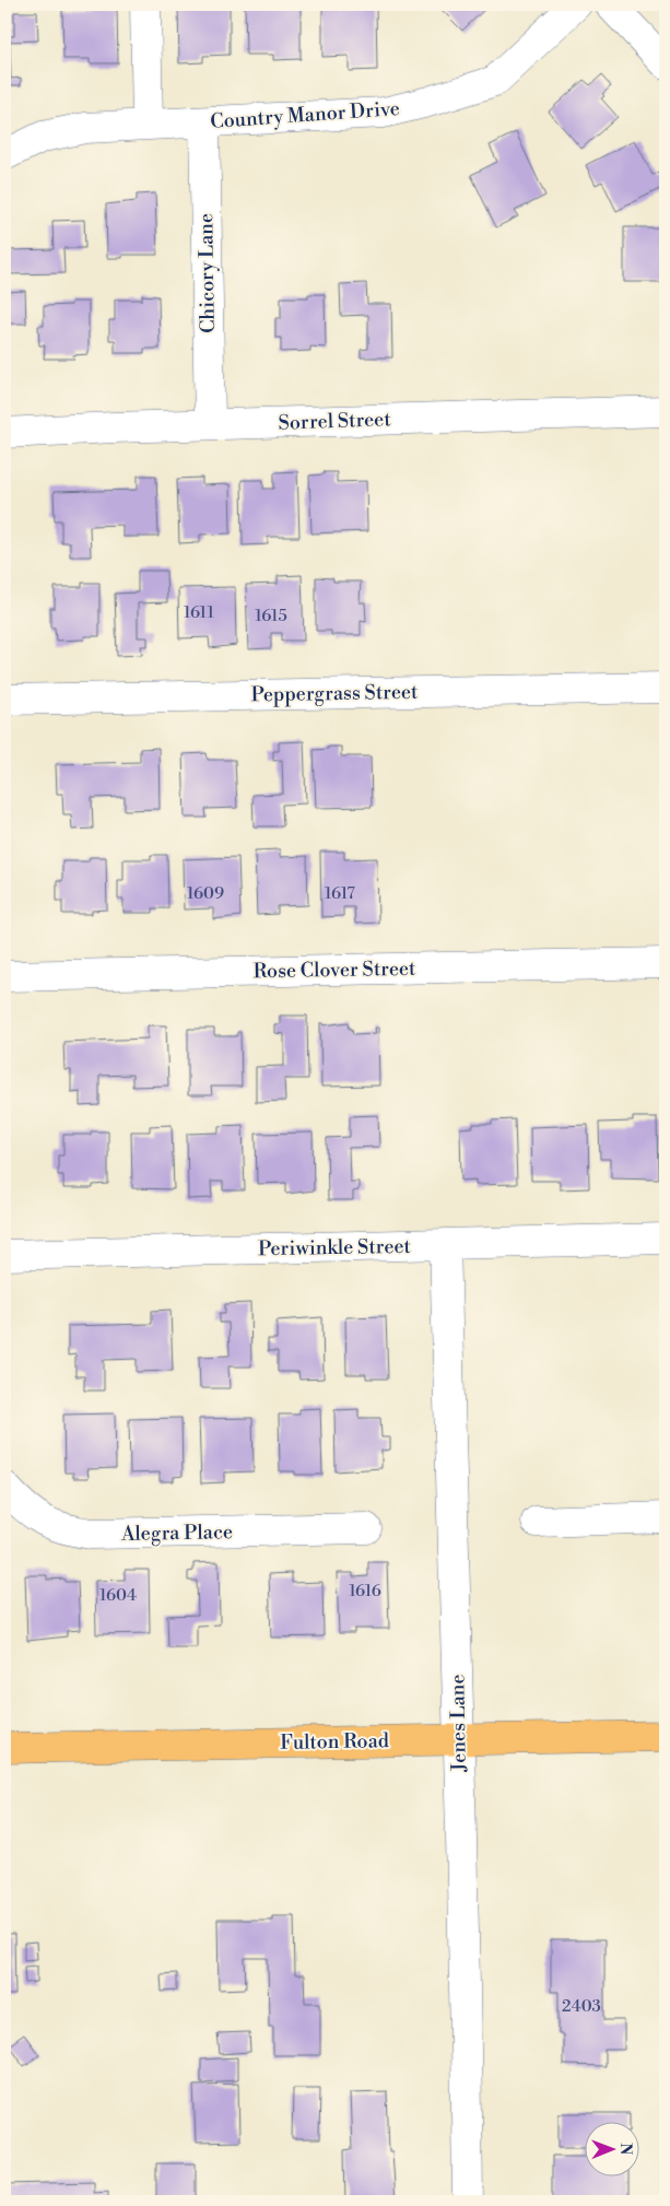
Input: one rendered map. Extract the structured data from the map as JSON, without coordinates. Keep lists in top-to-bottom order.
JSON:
{
  "streets": {
    "main road": ["Fulton Road"],
    "street": [
      "Country Manor Drive",
      "Chicory Lane",
      "Sorrel Street",
      "Peppergrass Street",
      "Rose Clover Street",
      "Periwinkle Street",
      "Alegra Place",
      "Jenes Lane"
    ]
  },
  "crossings": [
    ["Country Manor Drive", "Chicory Lane"],
    ["Chicory Lane", "Sorrel Street"],
    ["Periwinkle Street", "Jenes Lane"],
    ["Jenes Lane", "Fulton Road"]
  ],
  "house_numbers": [
    "1611",
    "1615",
    "1609",
    "1617",
    "1616",
    "1604",
    "2403"
  ],
  "north": "right"
}
